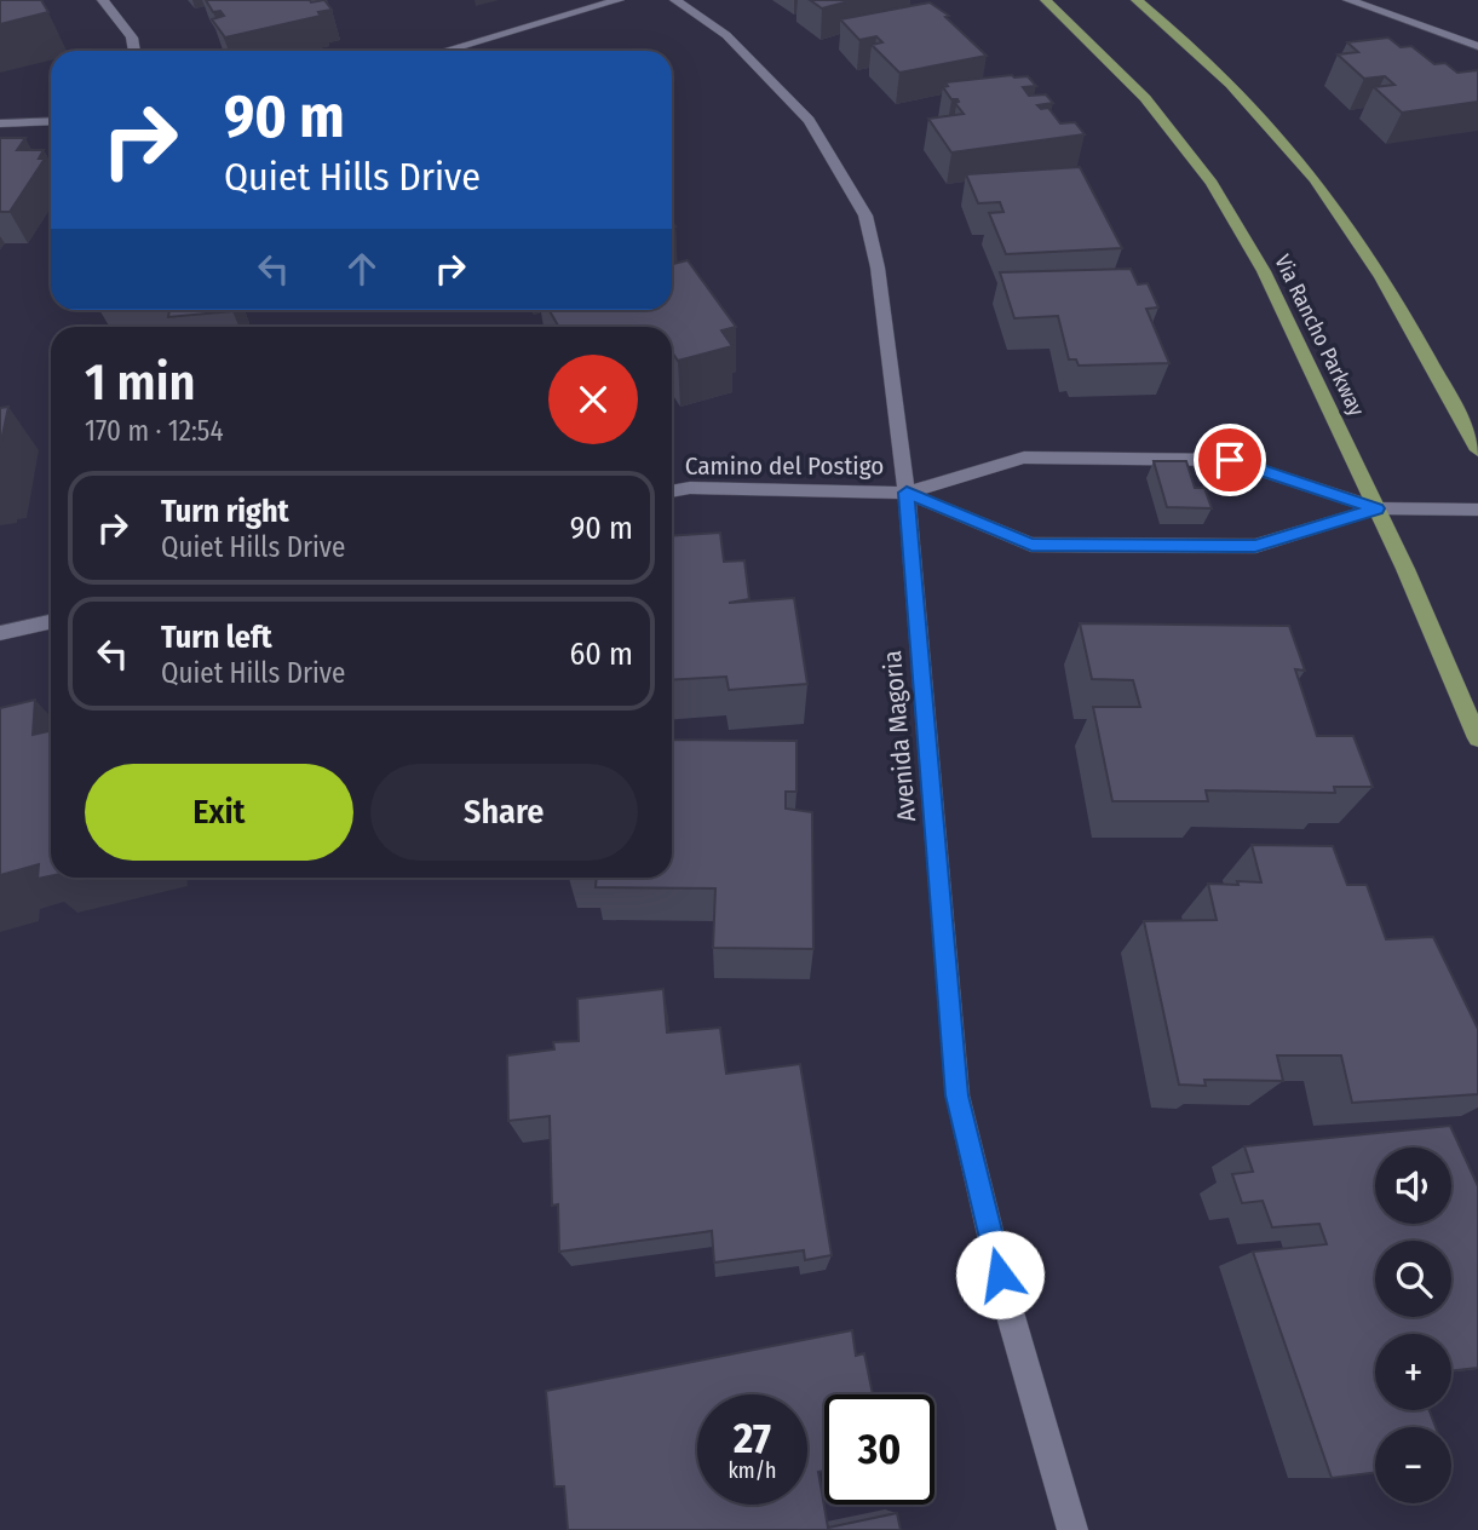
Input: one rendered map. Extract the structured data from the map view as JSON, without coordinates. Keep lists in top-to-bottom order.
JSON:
{
  "streets": {
    "main road": ["Via Rancho Parkway"],
    "street": ["Camino del Postigo", "Avenida Magoria"]
  },
  "crossings": [
    ["Camino del Postigo", "Avenida Magoria"]
  ],
  "page": {
    "turn": ["90 m", "Quiet Hills Drive"],
    "heading": ["1 min", "170 m · 12:54"],
    "list": [
      {
        "name": "Turn right",
        "note": "Quiet Hills Drive",
        "value": "90 m"
      },
      {
        "name": "Turn left",
        "note": "Quiet Hills Drive",
        "value": "60 m"
      }
    ],
    "buttons": ["Exit", "Share"],
    "map_buttons": ["+", "−"],
    "speed": "27 km/h",
    "limit": "30"
  }
}
